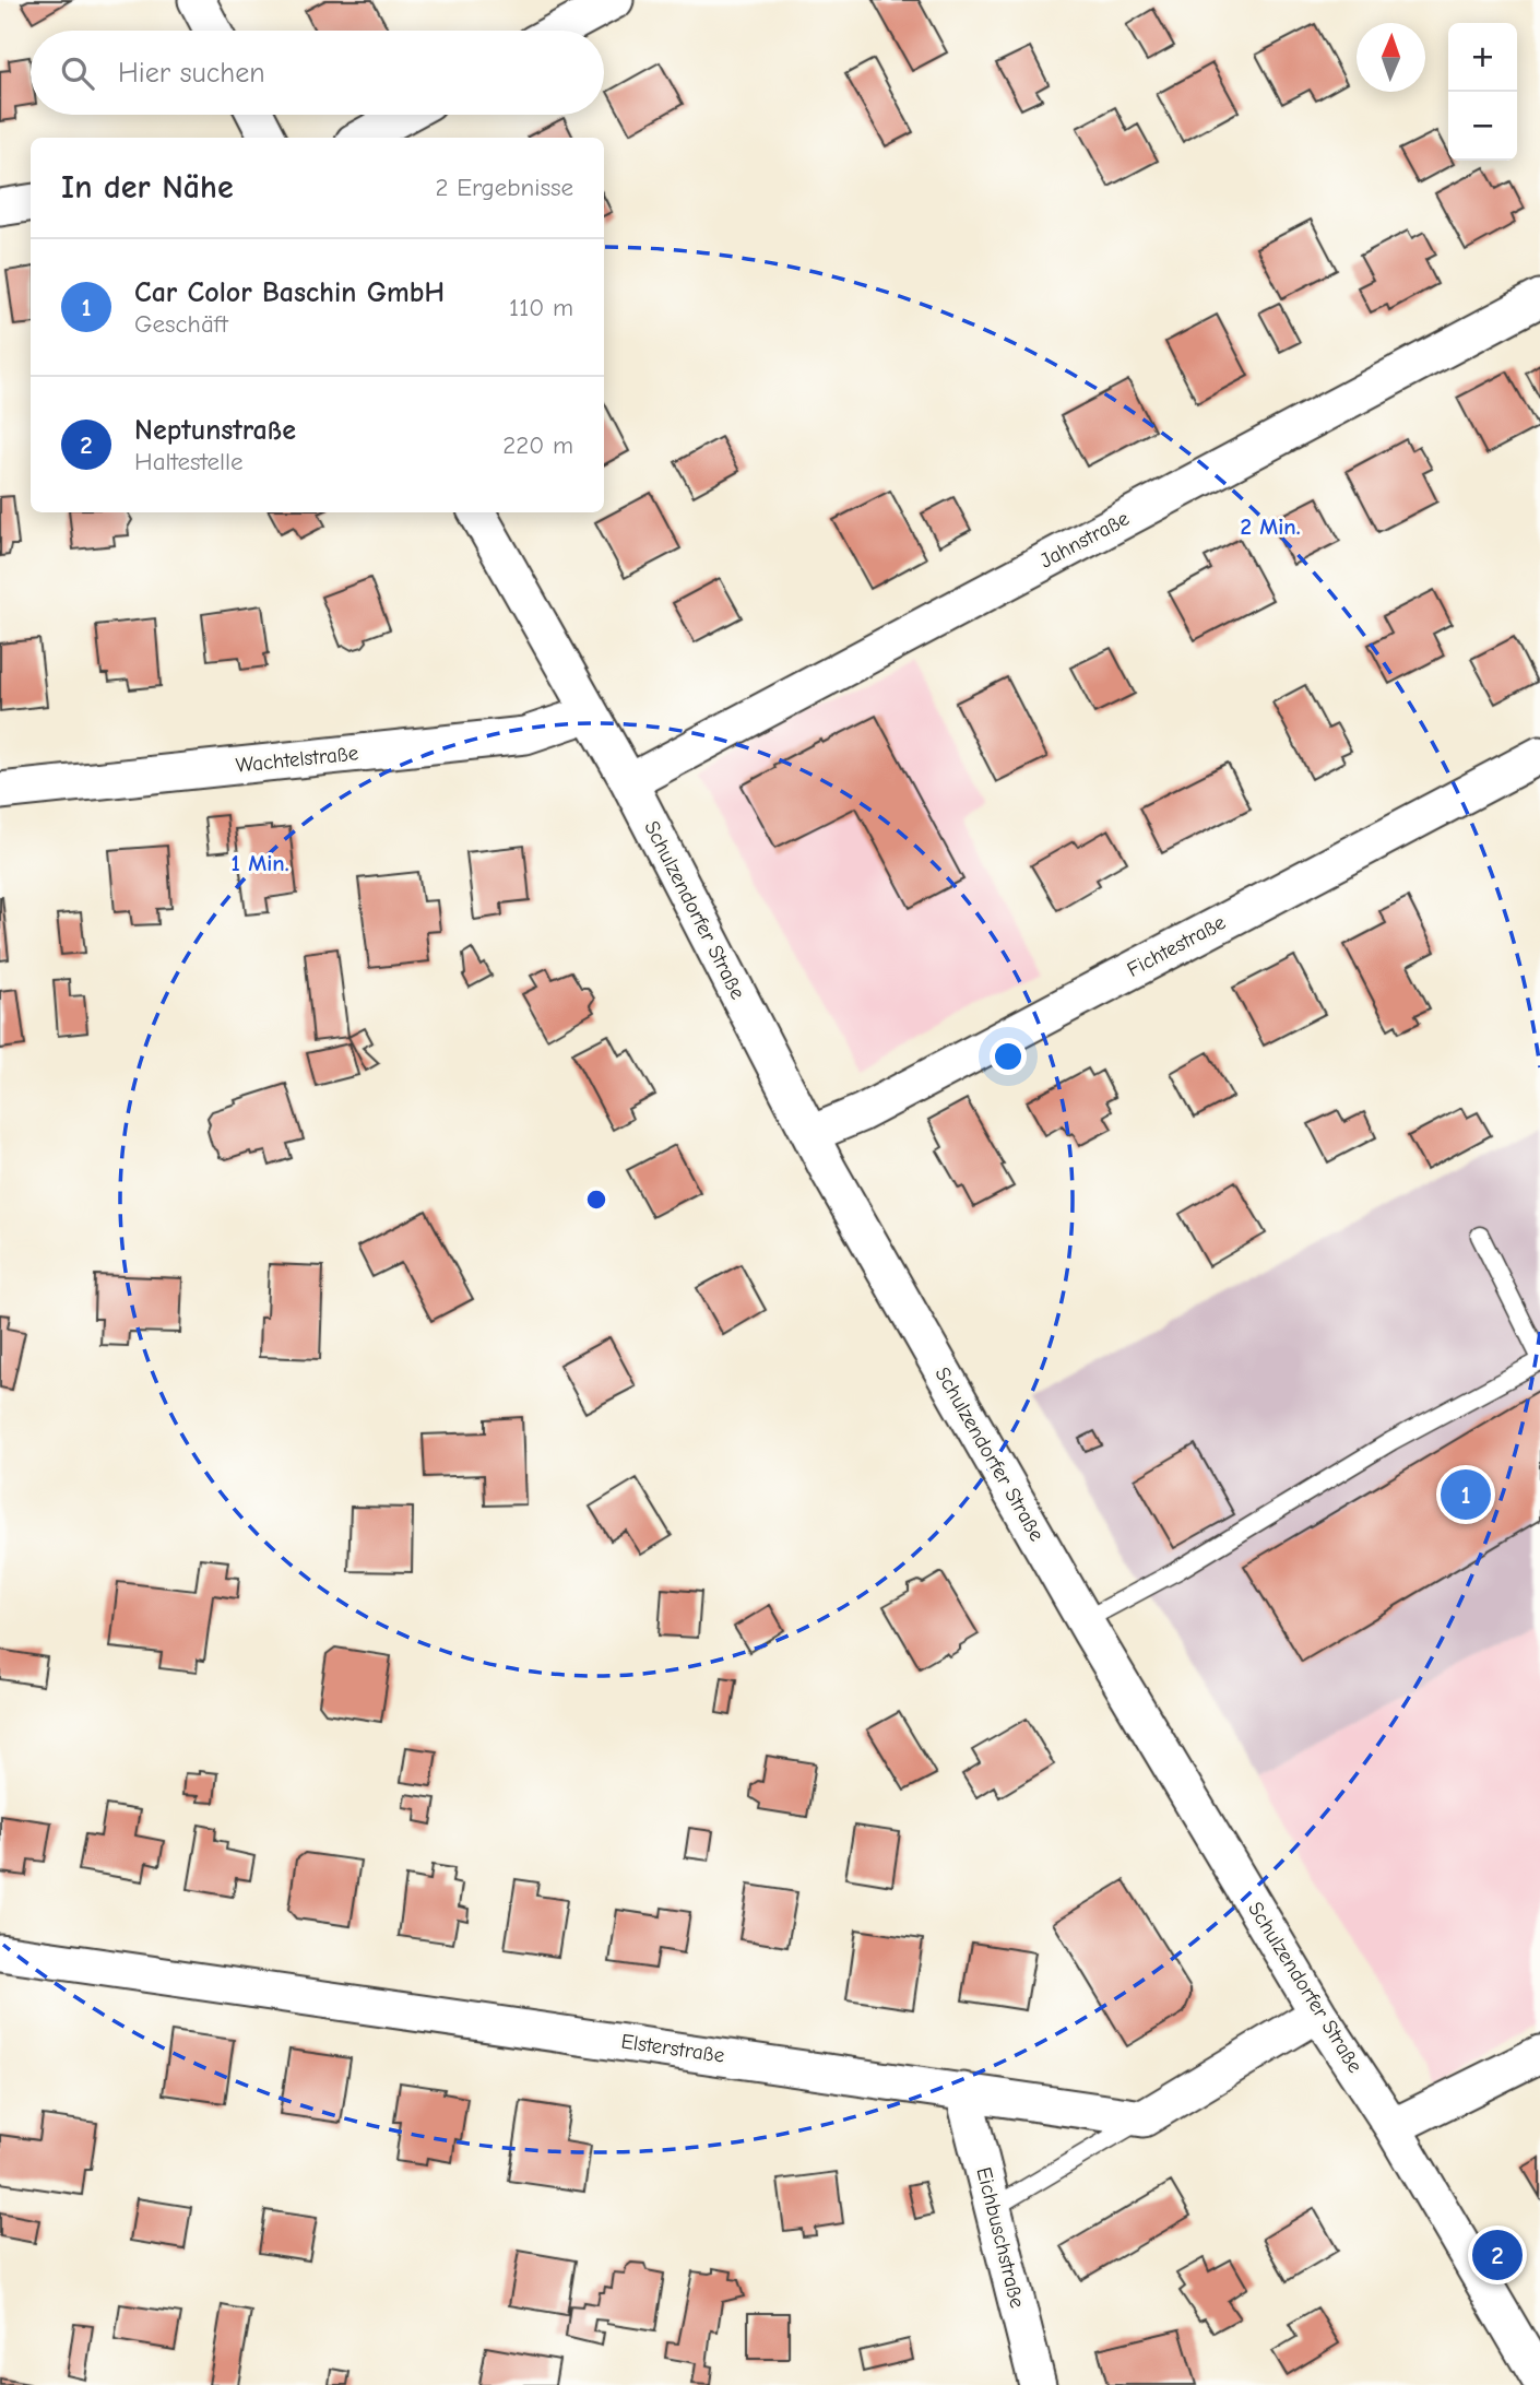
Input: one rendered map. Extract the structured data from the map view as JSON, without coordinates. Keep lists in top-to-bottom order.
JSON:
{
  "streets": {
    "street": [
      "Jahnstraße",
      "Wachtelstraße",
      "Schulzendorfer Straße",
      "Fichtestraße",
      "Elsterstraße",
      "Eichbuschstraße"
    ]
  },
  "crossings": [
    ["Jahnstraße", "Schulzendorfer Straße"],
    ["Wachtelstraße", "Schulzendorfer Straße"],
    ["Schulzendorfer Straße", "Fichtestraße"],
    ["Elsterstraße", "Eichbuschstraße"]
  ],
  "north": "top",
  "page": {
    "map_buttons": ["+", "−"],
    "search": "Hier suchen",
    "heading": ["In der Nähe", "2 Ergebnisse"],
    "list": [
      {
        "mark": "1",
        "name": "Car Color Baschin GmbH",
        "note": "Geschäft",
        "value": "110 m"
      },
      {
        "mark": "2",
        "name": "Neptunstraße",
        "note": "Haltestelle",
        "value": "220 m"
      }
    ],
    "pins": ["1", "2"]
  },
  "rings": ["2 Min.", "1 Min."]
}
